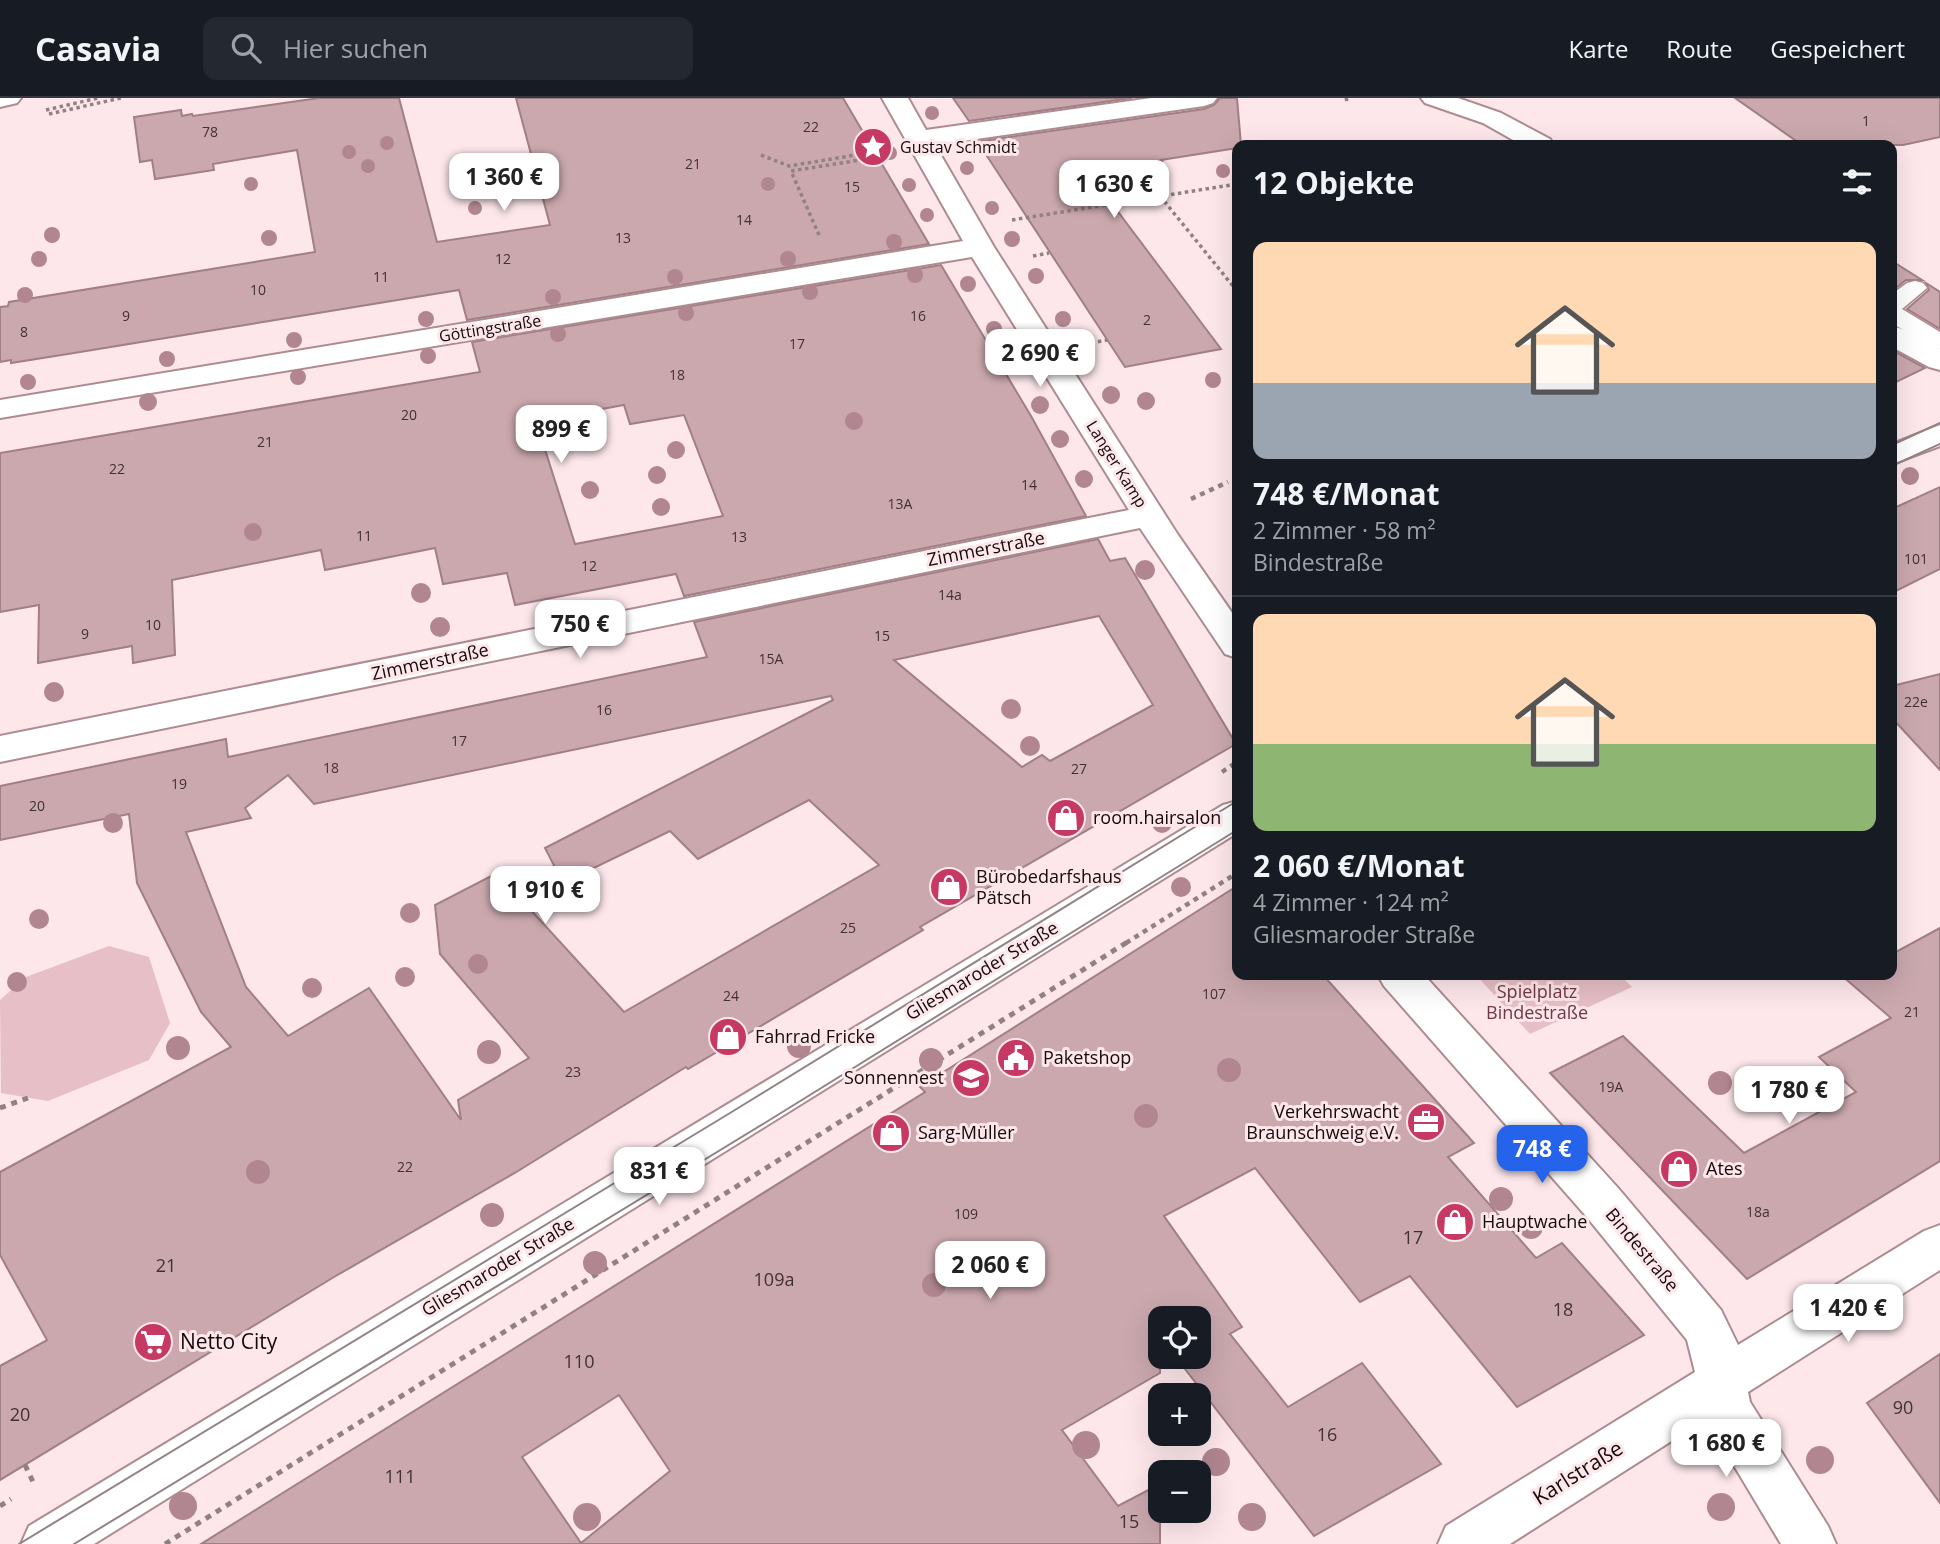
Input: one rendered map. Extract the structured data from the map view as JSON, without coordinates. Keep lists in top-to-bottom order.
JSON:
{
  "streets": {
    "street": [
      "Göttingstraße",
      "Langer Kamp",
      "Zimmerstraße",
      "Gliesmaroder Straße",
      "Bindestraße",
      "Karlstraße"
    ]
  },
  "crossings": [
    ["Göttingstraße", "Langer Kamp"],
    ["Langer Kamp", "Zimmerstraße"],
    ["Bindestraße", "Karlstraße"]
  ],
  "parks": ["Spielplatz Bindestraße"],
  "places": {
    "place": ["Gustav Schmidt"],
    "shop": [
      "room.hairsalon",
      "Bürobedarfshaus Pätsch",
      "Fahrrad Fricke",
      "Sarg-Müller",
      "Ates",
      "Hauptwache"
    ],
    "public building": ["Paketshop"],
    "school or university": ["Sonnennest"],
    "office": ["Verkehrswacht Braunschweig e.V."],
    "supermarket": ["Netto City"]
  },
  "house_numbers": [
    "1",
    "22",
    "78",
    "21",
    "15",
    "14",
    "13",
    "12",
    "11",
    "10",
    "9",
    "16",
    "2",
    "8",
    "17",
    "18",
    "20",
    "21",
    "22",
    "14",
    "13A",
    "11",
    "13",
    "101",
    "12",
    "14a",
    "10",
    "9",
    "15",
    "15A",
    "22e",
    "16",
    "17",
    "18",
    "27",
    "19",
    "20",
    "25",
    "107",
    "24",
    "21",
    "23",
    "19A",
    "22",
    "18a",
    "109",
    "17",
    "21",
    "109a",
    "18",
    "110",
    "90",
    "20",
    "16",
    "111",
    "15"
  ],
  "page": {
    "header": "Casavia",
    "search": "Hier suchen",
    "nav": ["Karte", "Route", "Gespeichert"],
    "heading": "12 Objekte",
    "price": [
      "1 360 €",
      "1 630 €",
      "2 690 €",
      "899 €",
      "750 €",
      "1 910 €",
      "1 780 €",
      "748 €",
      "831 €",
      "2 060 €",
      "1 420 €",
      "1 680 €"
    ],
    "list": [
      {
        "name": "748 €/Monat",
        "note": "2 Zimmer · 58 m² · Bindestraße"
      },
      {
        "name": "2 060 €/Monat",
        "note": "4 Zimmer · 124 m² · Gliesmaroder Straße"
      }
    ],
    "map_buttons": ["+", "−"]
  }
}
